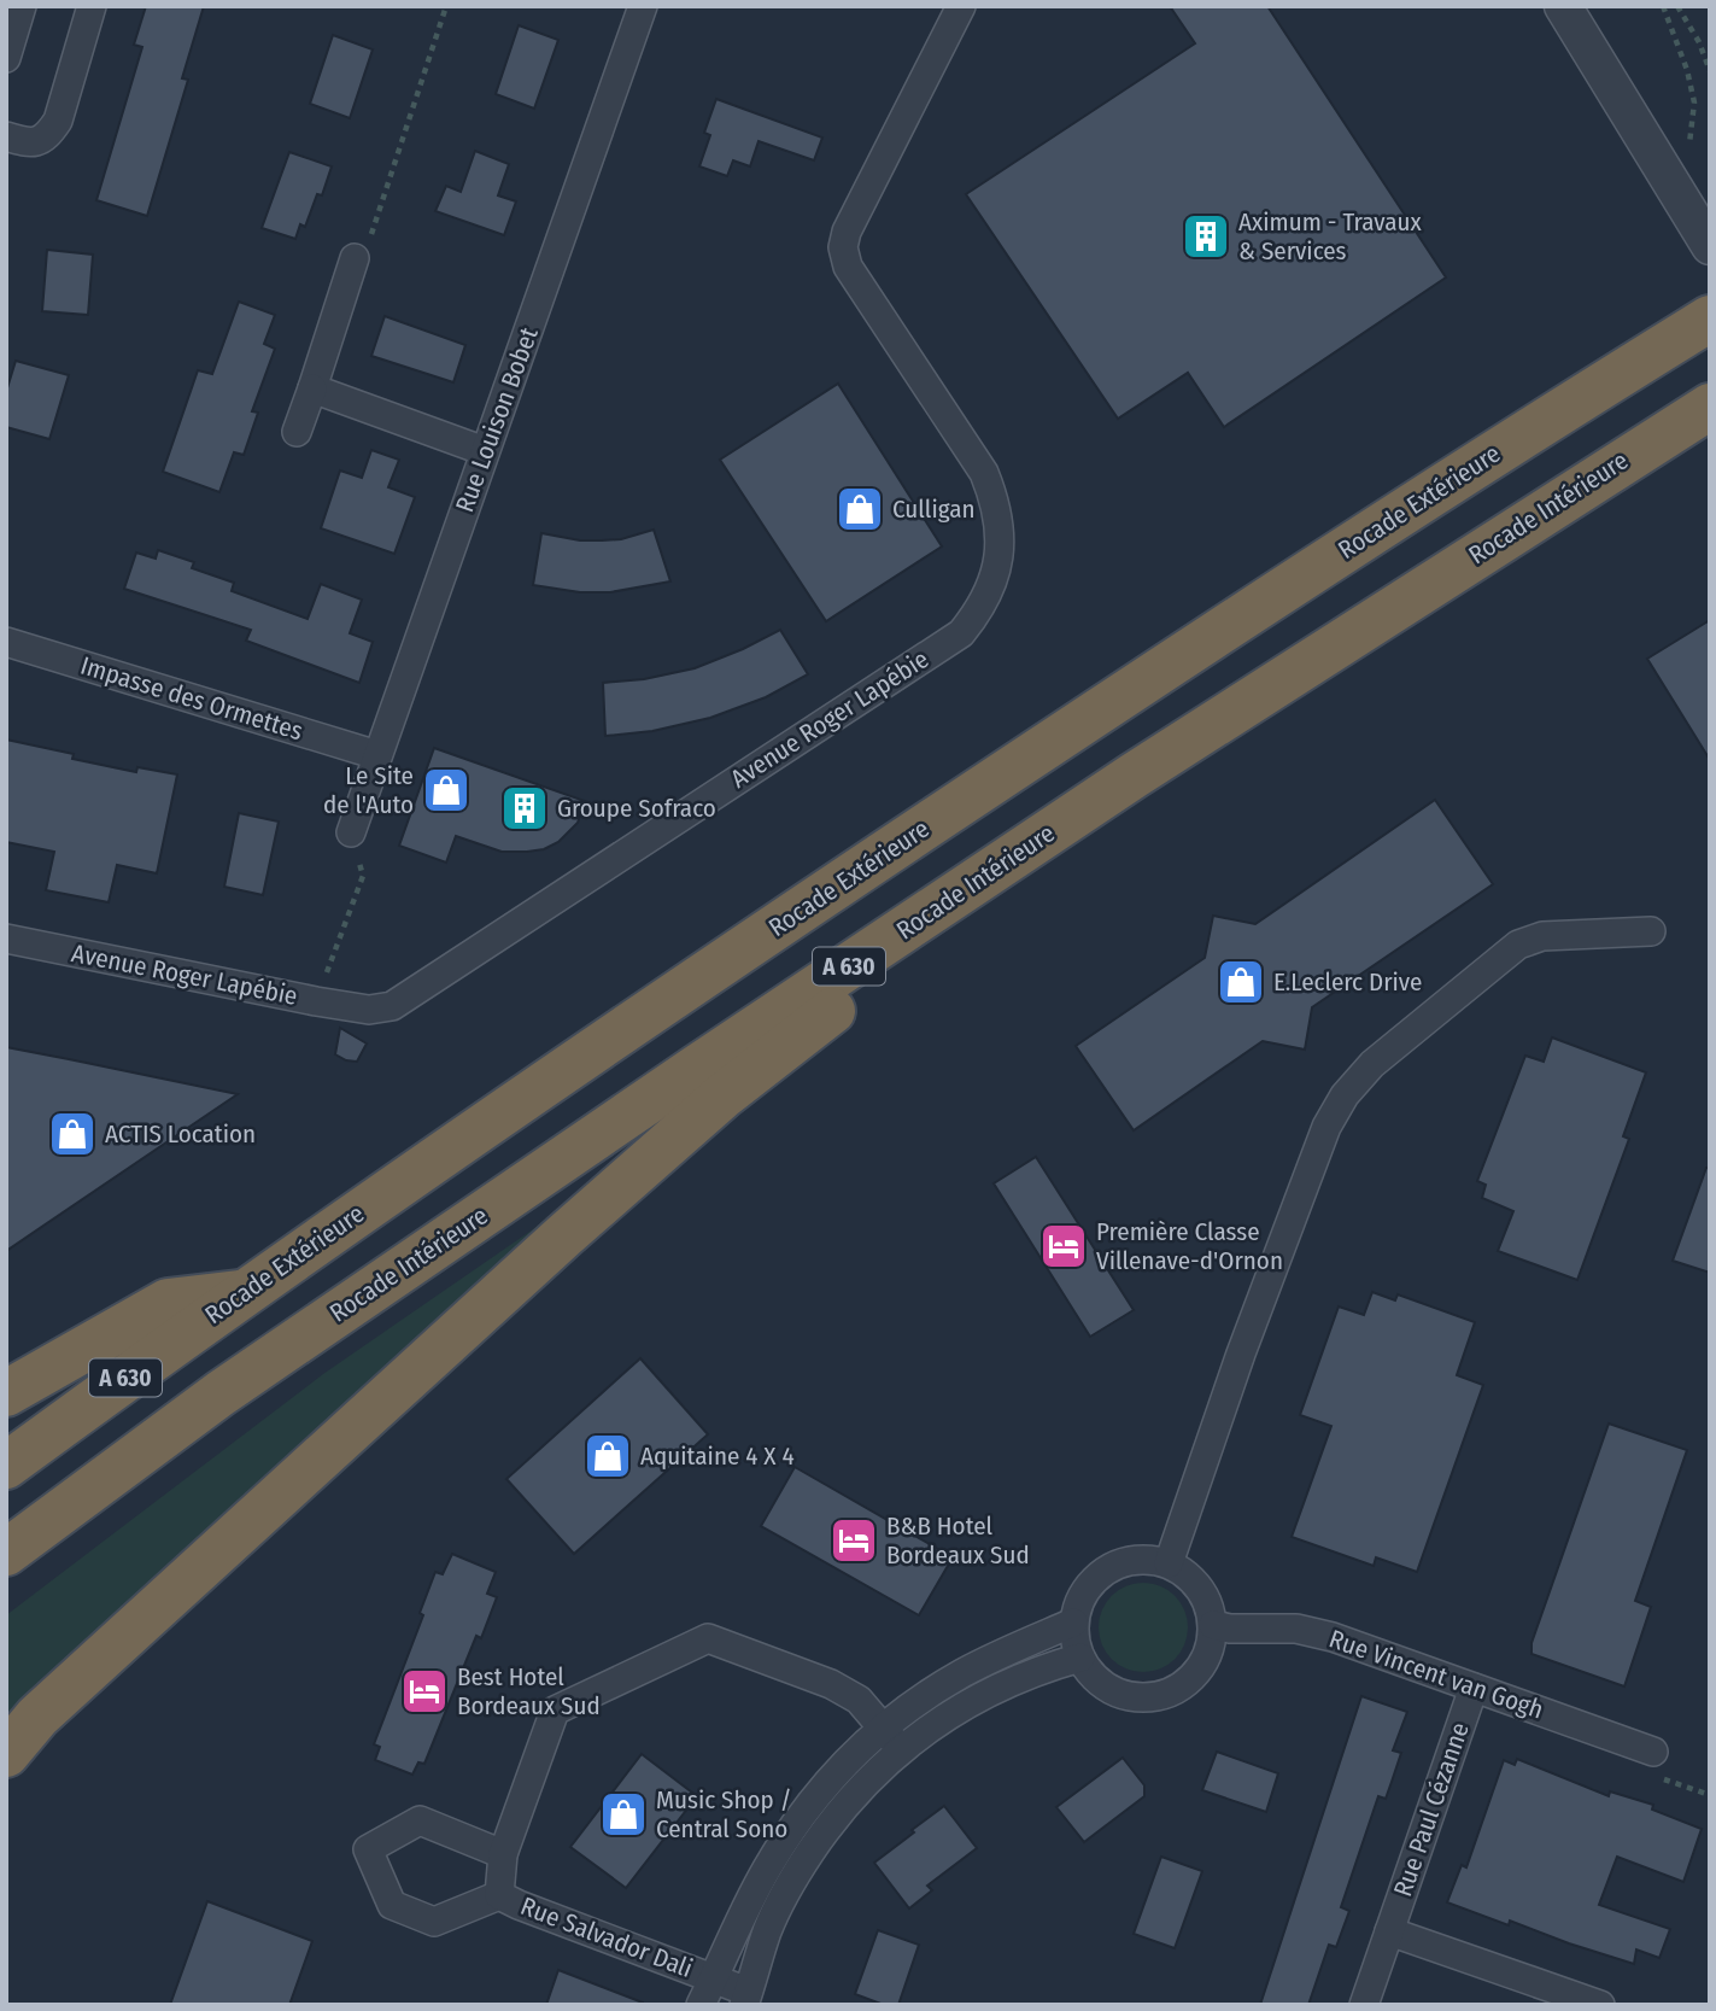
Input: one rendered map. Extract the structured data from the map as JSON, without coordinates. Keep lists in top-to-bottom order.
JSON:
{
  "streets": {
    "highway": ["Rocade Extérieure", "Rocade Intérieure", "A 630"],
    "street": [
      "Rue Louison Bobet",
      "Impasse des Ormettes",
      "Avenue Roger Lapébie",
      "Rue Vincent van Gogh",
      "Rue Paul Cézanne",
      "Rue Salvador Dali"
    ]
  },
  "crossings": [
    ["Rue Louison Bobet", "Impasse des Ormettes"],
    ["Rue Vincent van Gogh", "Rue Paul Cézanne"]
  ],
  "places": {
    "building": ["Aximum - Travaux & Services", "Groupe Sofraco"],
    "shop": [
      "Culligan",
      "Le Site de l'Auto",
      "E.Leclerc Drive",
      "ACTIS Location",
      "Aquitaine 4 X 4",
      "Music Shop / Central Sono"
    ],
    "hotel": ["Première Classe Villenave-d'Ornon", "B&B Hotel Bordeaux Sud", "Best Hotel Bordeaux Sud"]
  }
}
